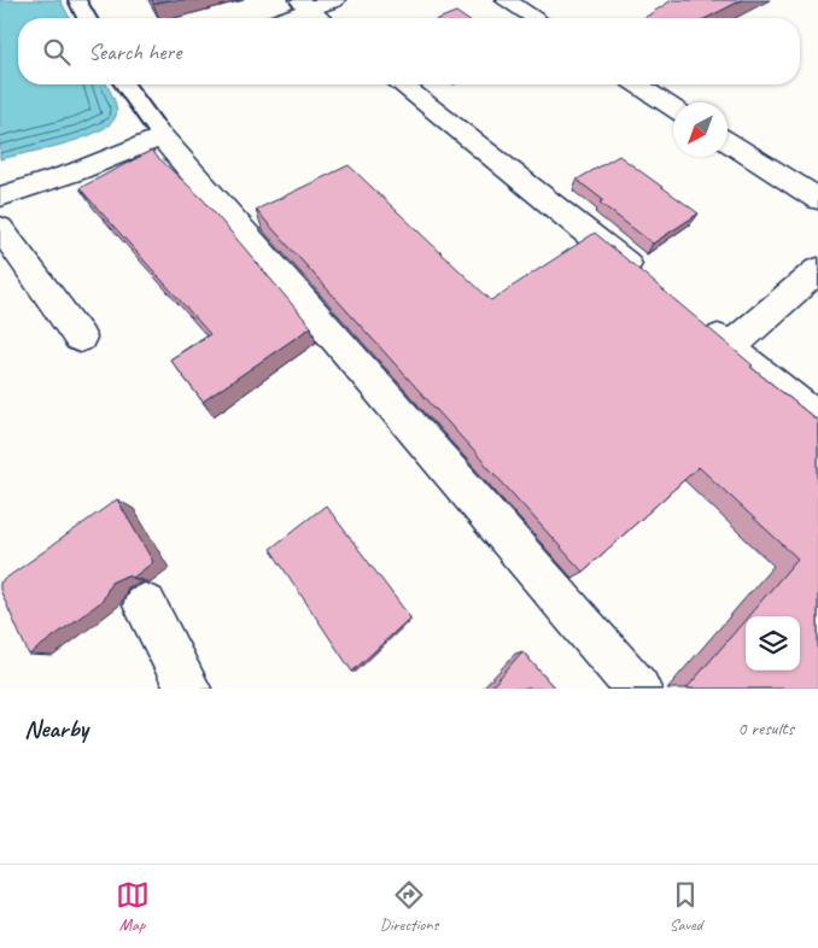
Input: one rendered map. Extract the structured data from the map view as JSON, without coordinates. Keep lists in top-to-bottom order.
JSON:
{
  "north": "bottom left",
  "page": {
    "search": "Search here",
    "heading": ["Nearby", "0 results"],
    "nav": ["Map", "Directions", "Saved"]
  }
}
